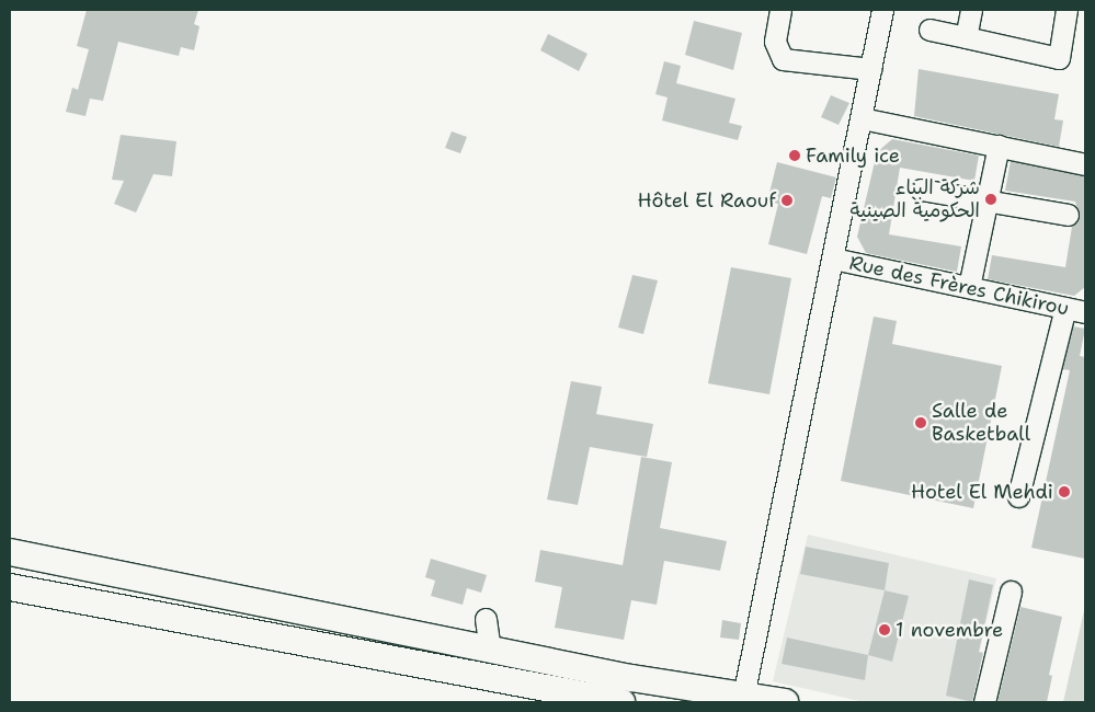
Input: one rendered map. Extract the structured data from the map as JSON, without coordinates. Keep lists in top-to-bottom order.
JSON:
{
  "streets": {
    "street": ["Rue des Frères Chikirou"]
  },
  "places": [
    "Family ice",
    "شركة البناء الحكومية الصينية",
    "Hôtel El Raouf",
    "Salle de Basketball",
    "Hotel El Mehdi",
    "1 novembre"
  ]
}
